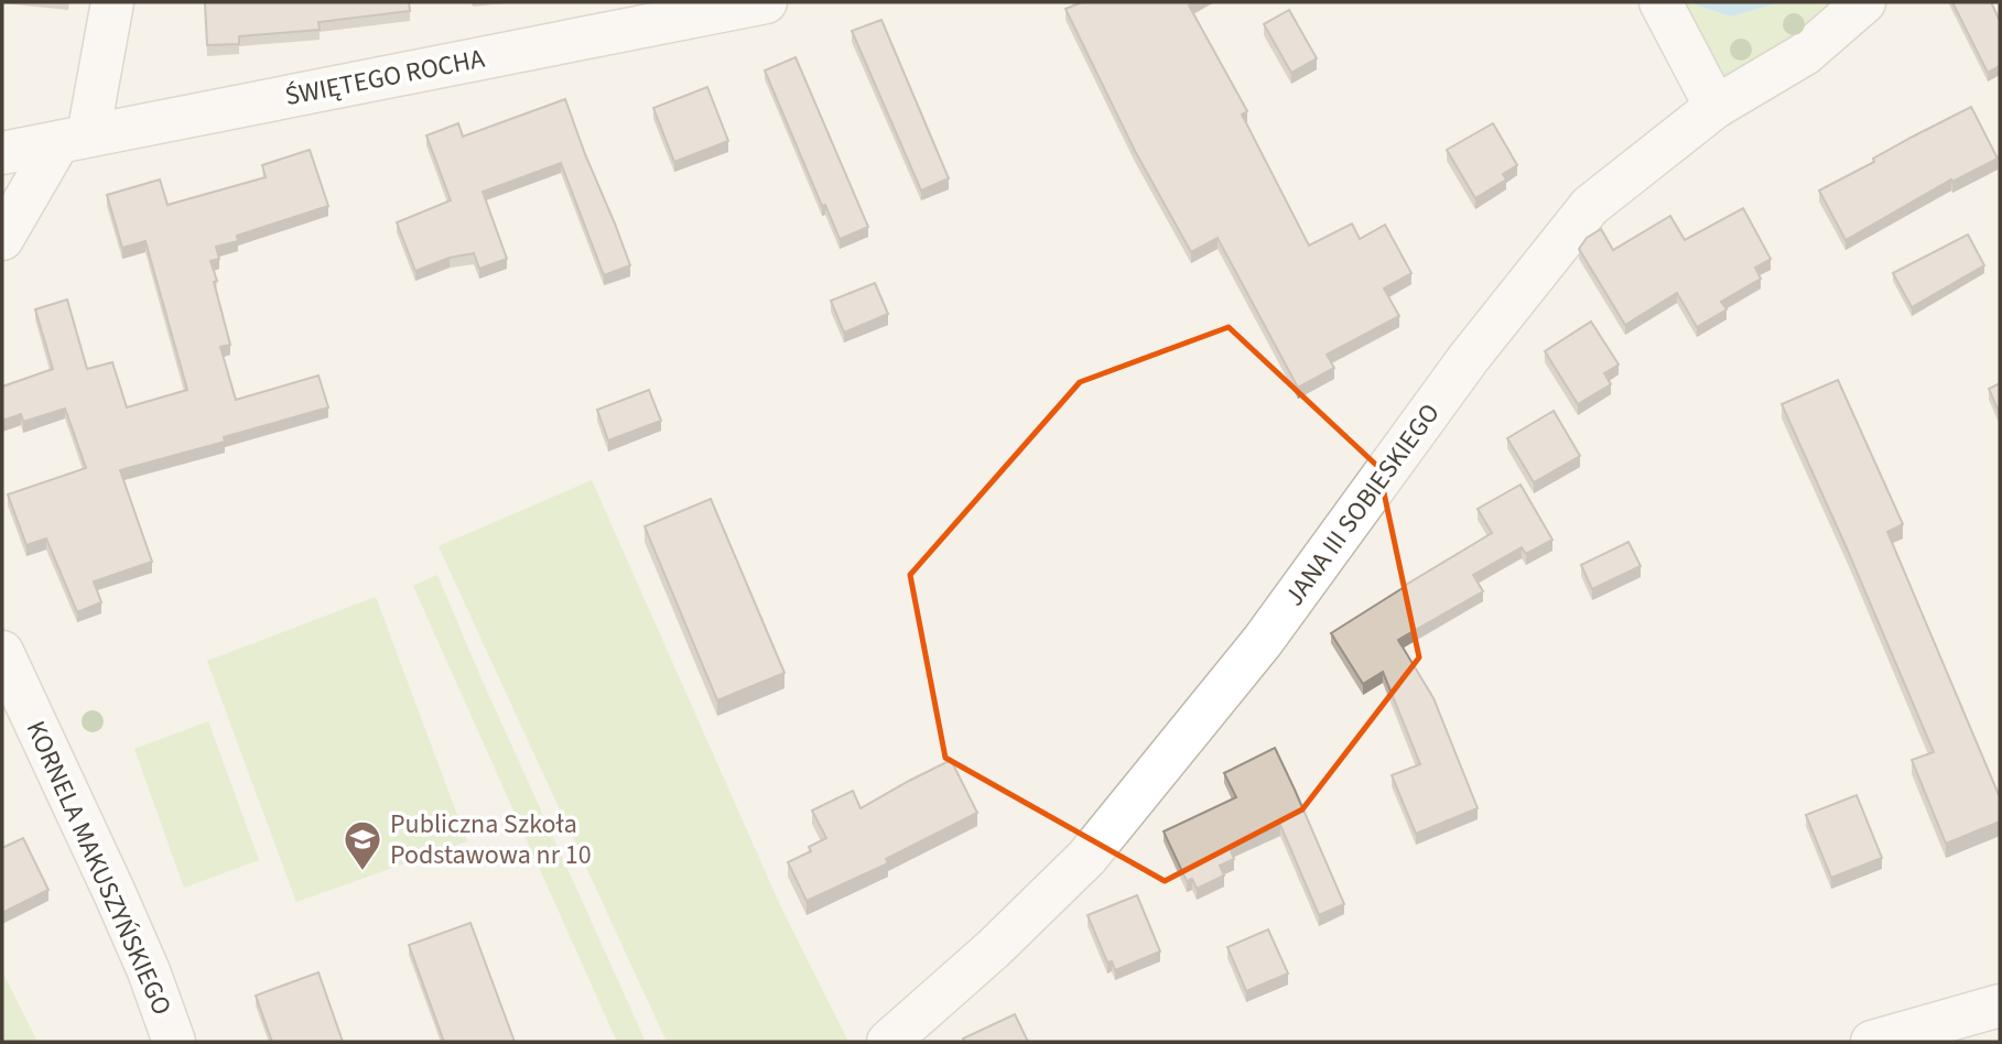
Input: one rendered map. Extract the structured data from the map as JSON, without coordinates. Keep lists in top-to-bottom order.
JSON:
{
  "streets": {
    "street": ["ŚWIĘTEGO ROCHA", "JANA III SOBIESKIEGO", "KORNELA MAKUSZYŃSKIEGO"]
  },
  "places": {
    "school or university": ["Publiczna Szkoła Podstawowa nr 10"]
  }
}
